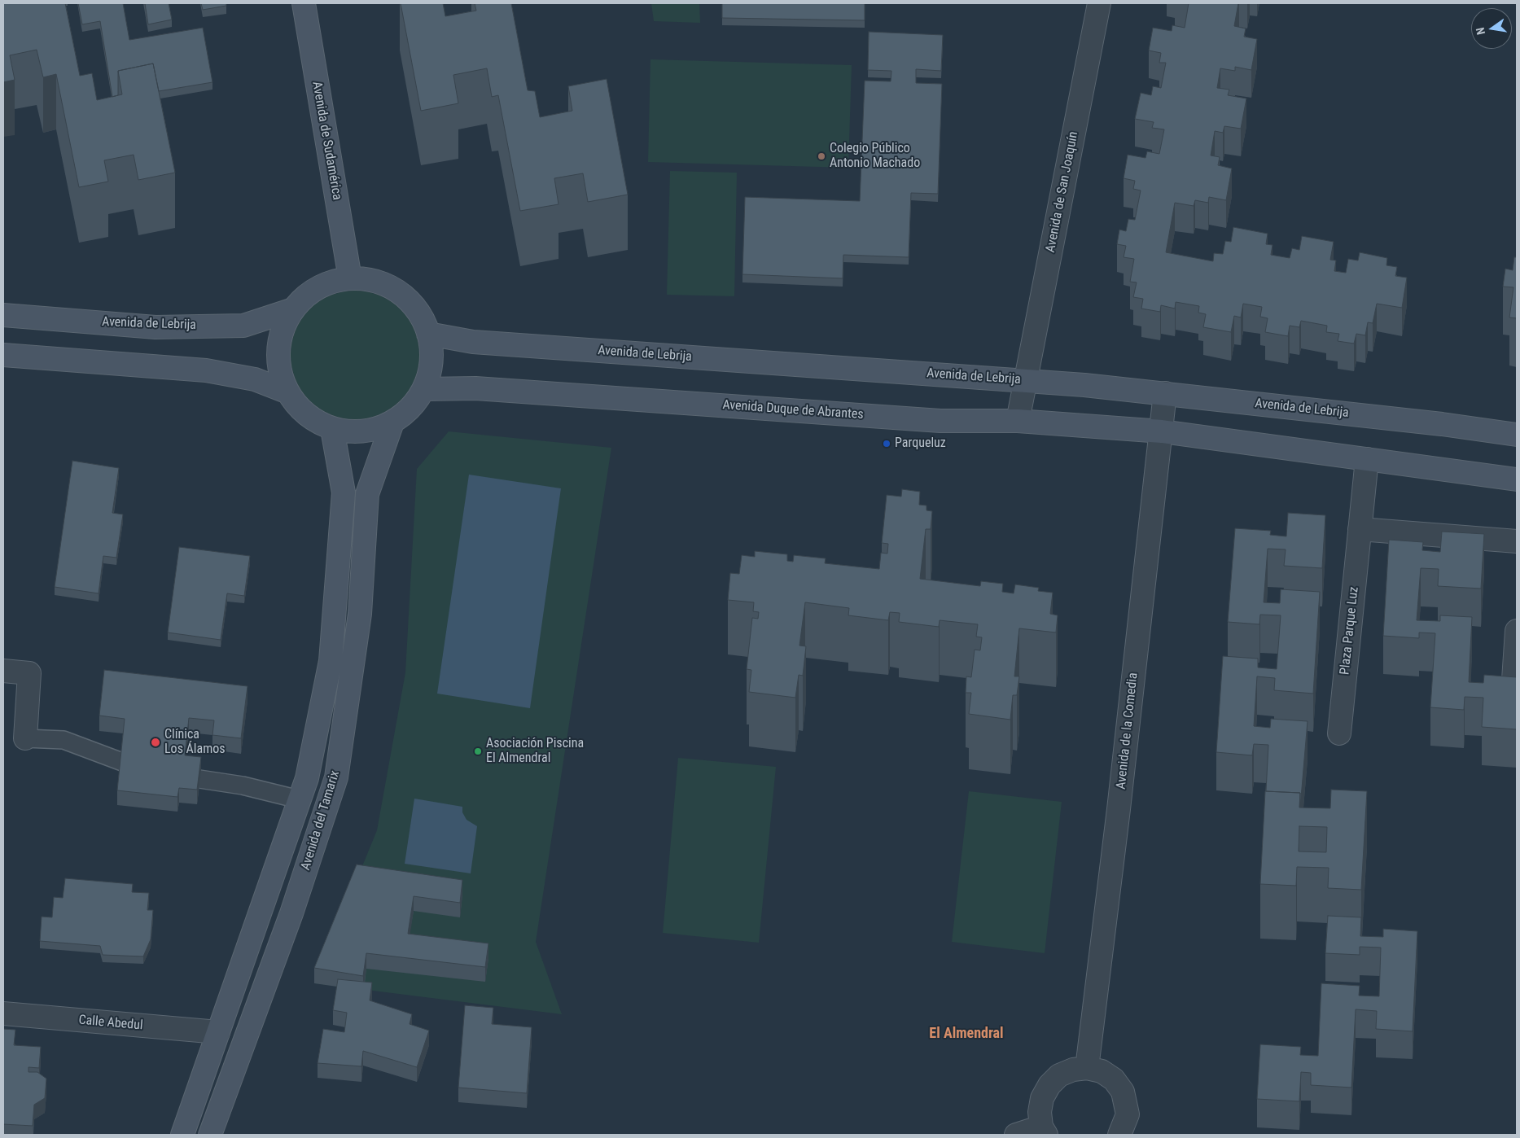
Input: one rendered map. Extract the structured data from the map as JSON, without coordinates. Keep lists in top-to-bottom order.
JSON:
{
  "streets": {
    "main road": [
      "Avenida de Sudamérica",
      "Avenida de Lebrija",
      "Avenida Duque de Abrantes",
      "Avenida del Tamarix"
    ],
    "street": [
      "Avenida de San Joaquín",
      "Plaza Parque Luz",
      "Avenida de la Comedia",
      "Calle Abedul"
    ]
  },
  "crossings": [
    ["Avenida de San Joaquín", "Avenida de Lebrija"],
    ["Avenida de San Joaquín", "Avenida Duque de Abrantes"],
    ["Avenida de Lebrija", "Avenida de la Comedia"],
    ["Avenida Duque de Abrantes", "Avenida de la Comedia"],
    ["Avenida del Tamarix", "Calle Abedul"]
  ],
  "districts": ["El Almendral"],
  "places": [
    "Colegio Público Antonio Machado",
    "Parqueluz",
    "Clínica Los Álamos",
    "Asociación Piscina El Almendral"
  ],
  "north": "left"
}
